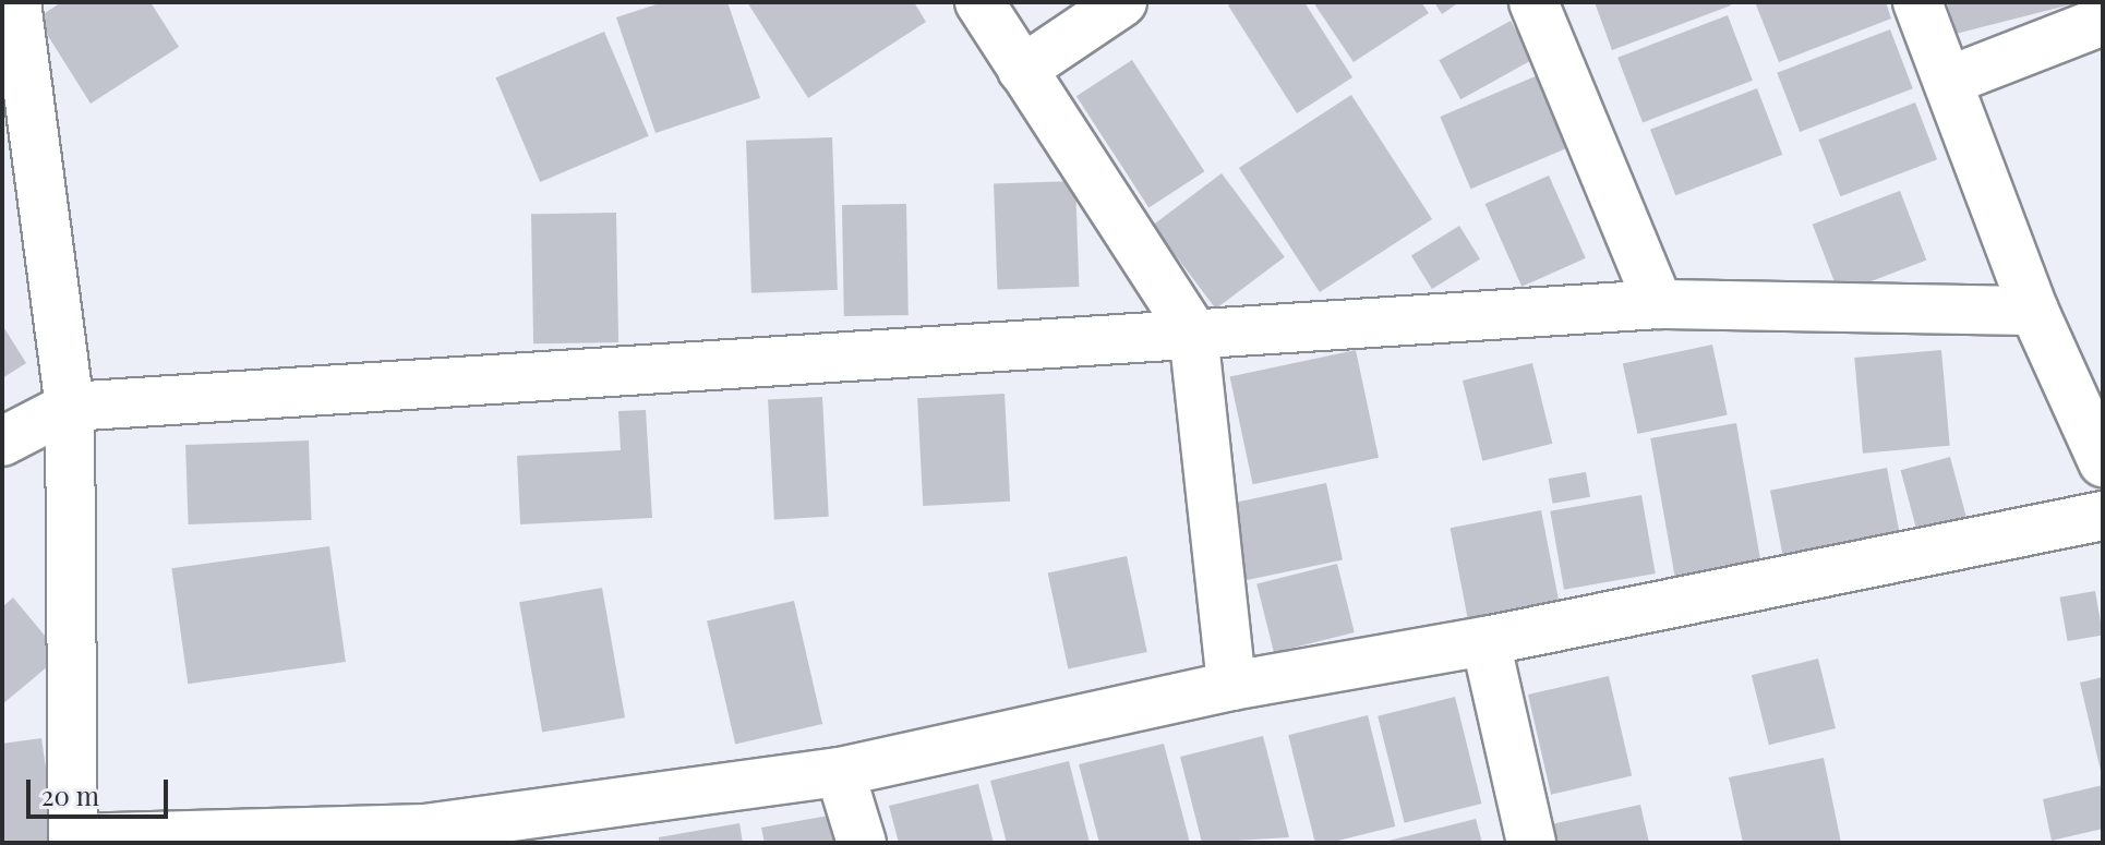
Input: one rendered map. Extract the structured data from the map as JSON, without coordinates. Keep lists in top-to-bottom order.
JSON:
{
  "scale_bar": "20 m"
}
